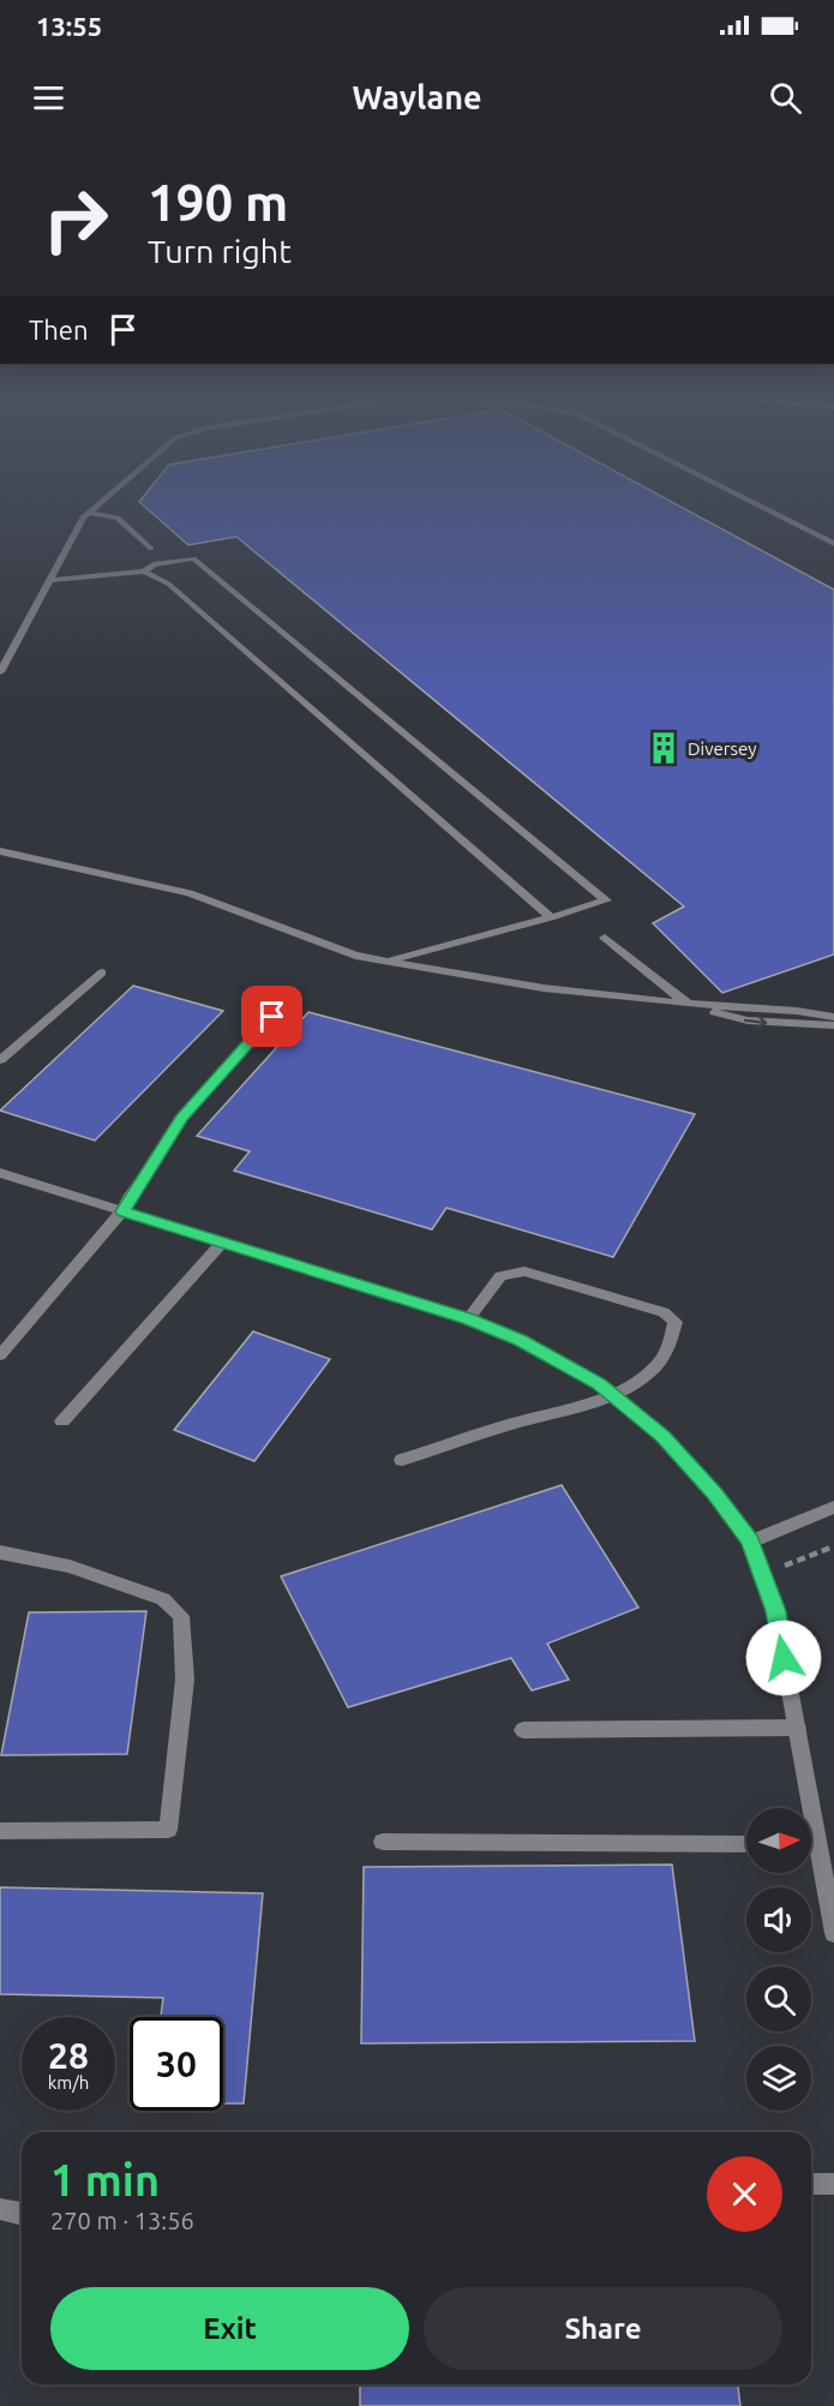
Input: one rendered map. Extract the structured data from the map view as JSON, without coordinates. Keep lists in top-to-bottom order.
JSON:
{
  "places": {
    "building": ["Diversey"]
  },
  "north": "right",
  "page": {
    "status": "13:55",
    "header": "Waylane",
    "turn": ["190 m", "Turn right"],
    "then": "Then",
    "speed": "28 km/h",
    "limit": "30",
    "heading": ["1 min", "270 m · 13:56"],
    "buttons": ["Exit", "Share"]
  }
}
